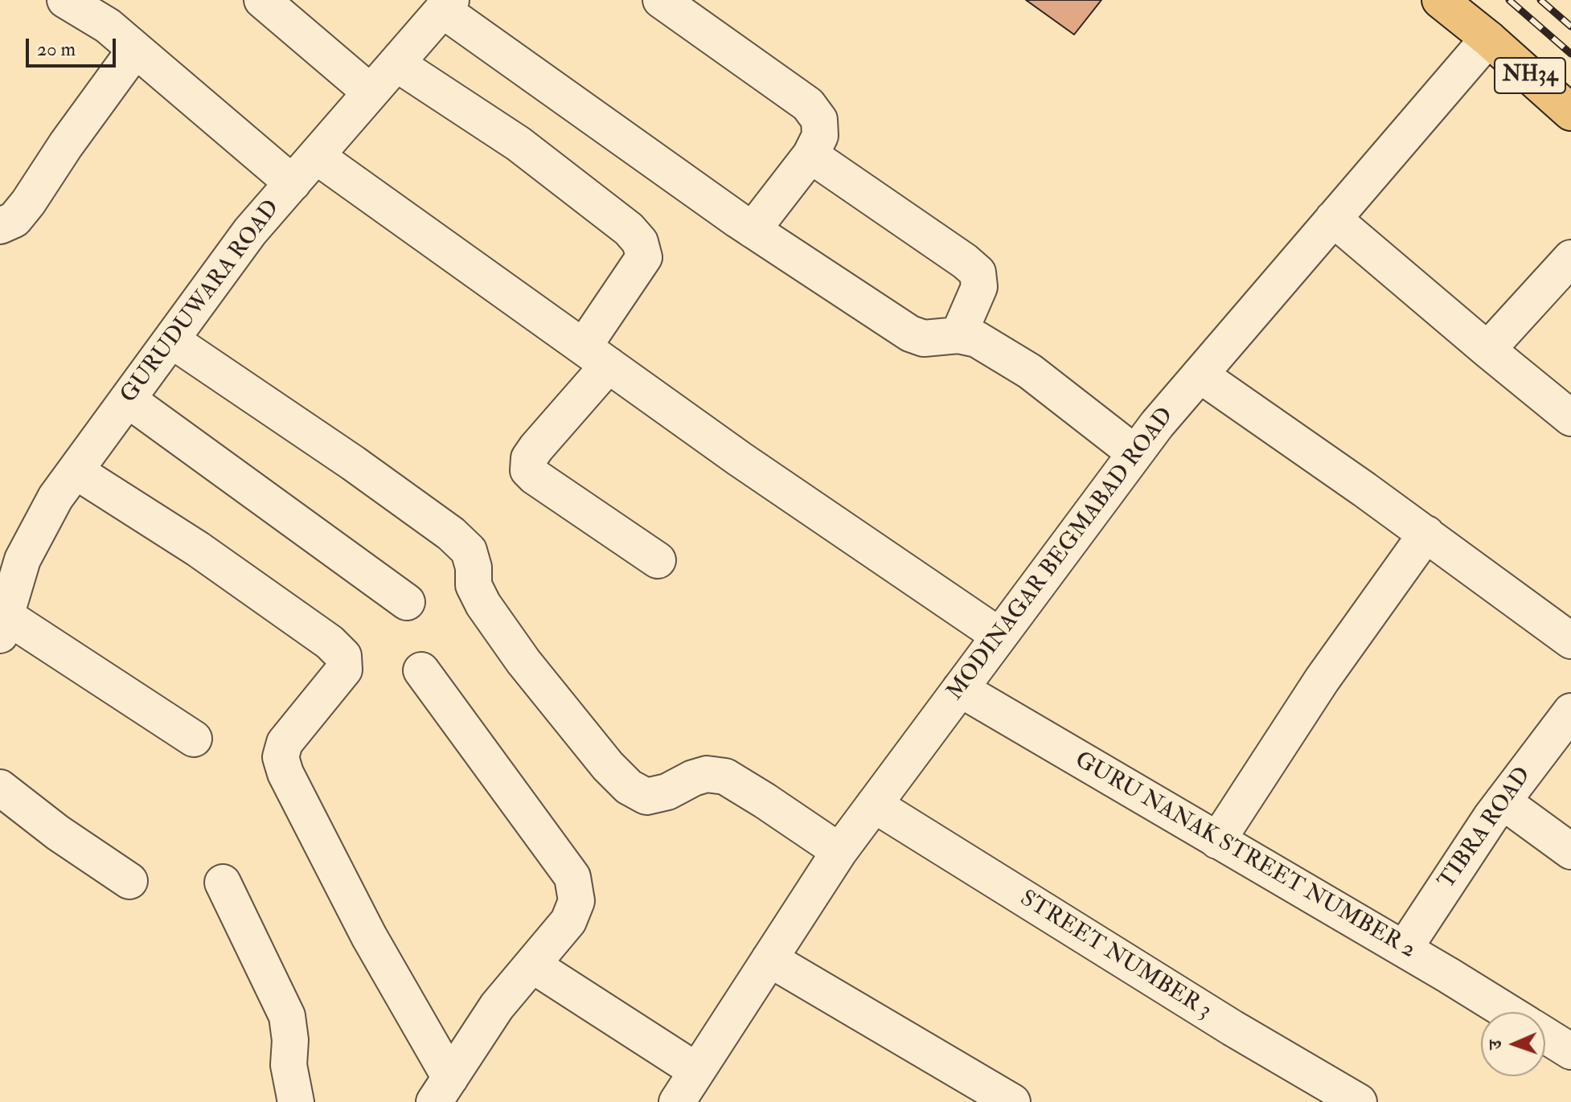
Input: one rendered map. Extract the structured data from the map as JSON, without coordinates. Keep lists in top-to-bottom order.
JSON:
{
  "streets": {
    "highway": ["NH34"],
    "street": [
      "GURUDUWARA ROAD",
      "MODINAGAR BEGMABAD ROAD",
      "TIBRA ROAD",
      "GURU NANAK STREET NUMBER 2",
      "STREET NUMBER 3"
    ]
  },
  "crossings": [
    ["NH34", "MODINAGAR BEGMABAD ROAD"],
    ["MODINAGAR BEGMABAD ROAD", "GURU NANAK STREET NUMBER 2"],
    ["MODINAGAR BEGMABAD ROAD", "STREET NUMBER 3"],
    ["TIBRA ROAD", "GURU NANAK STREET NUMBER 2"]
  ],
  "scale_bar": "20 m",
  "north": "left"
}
